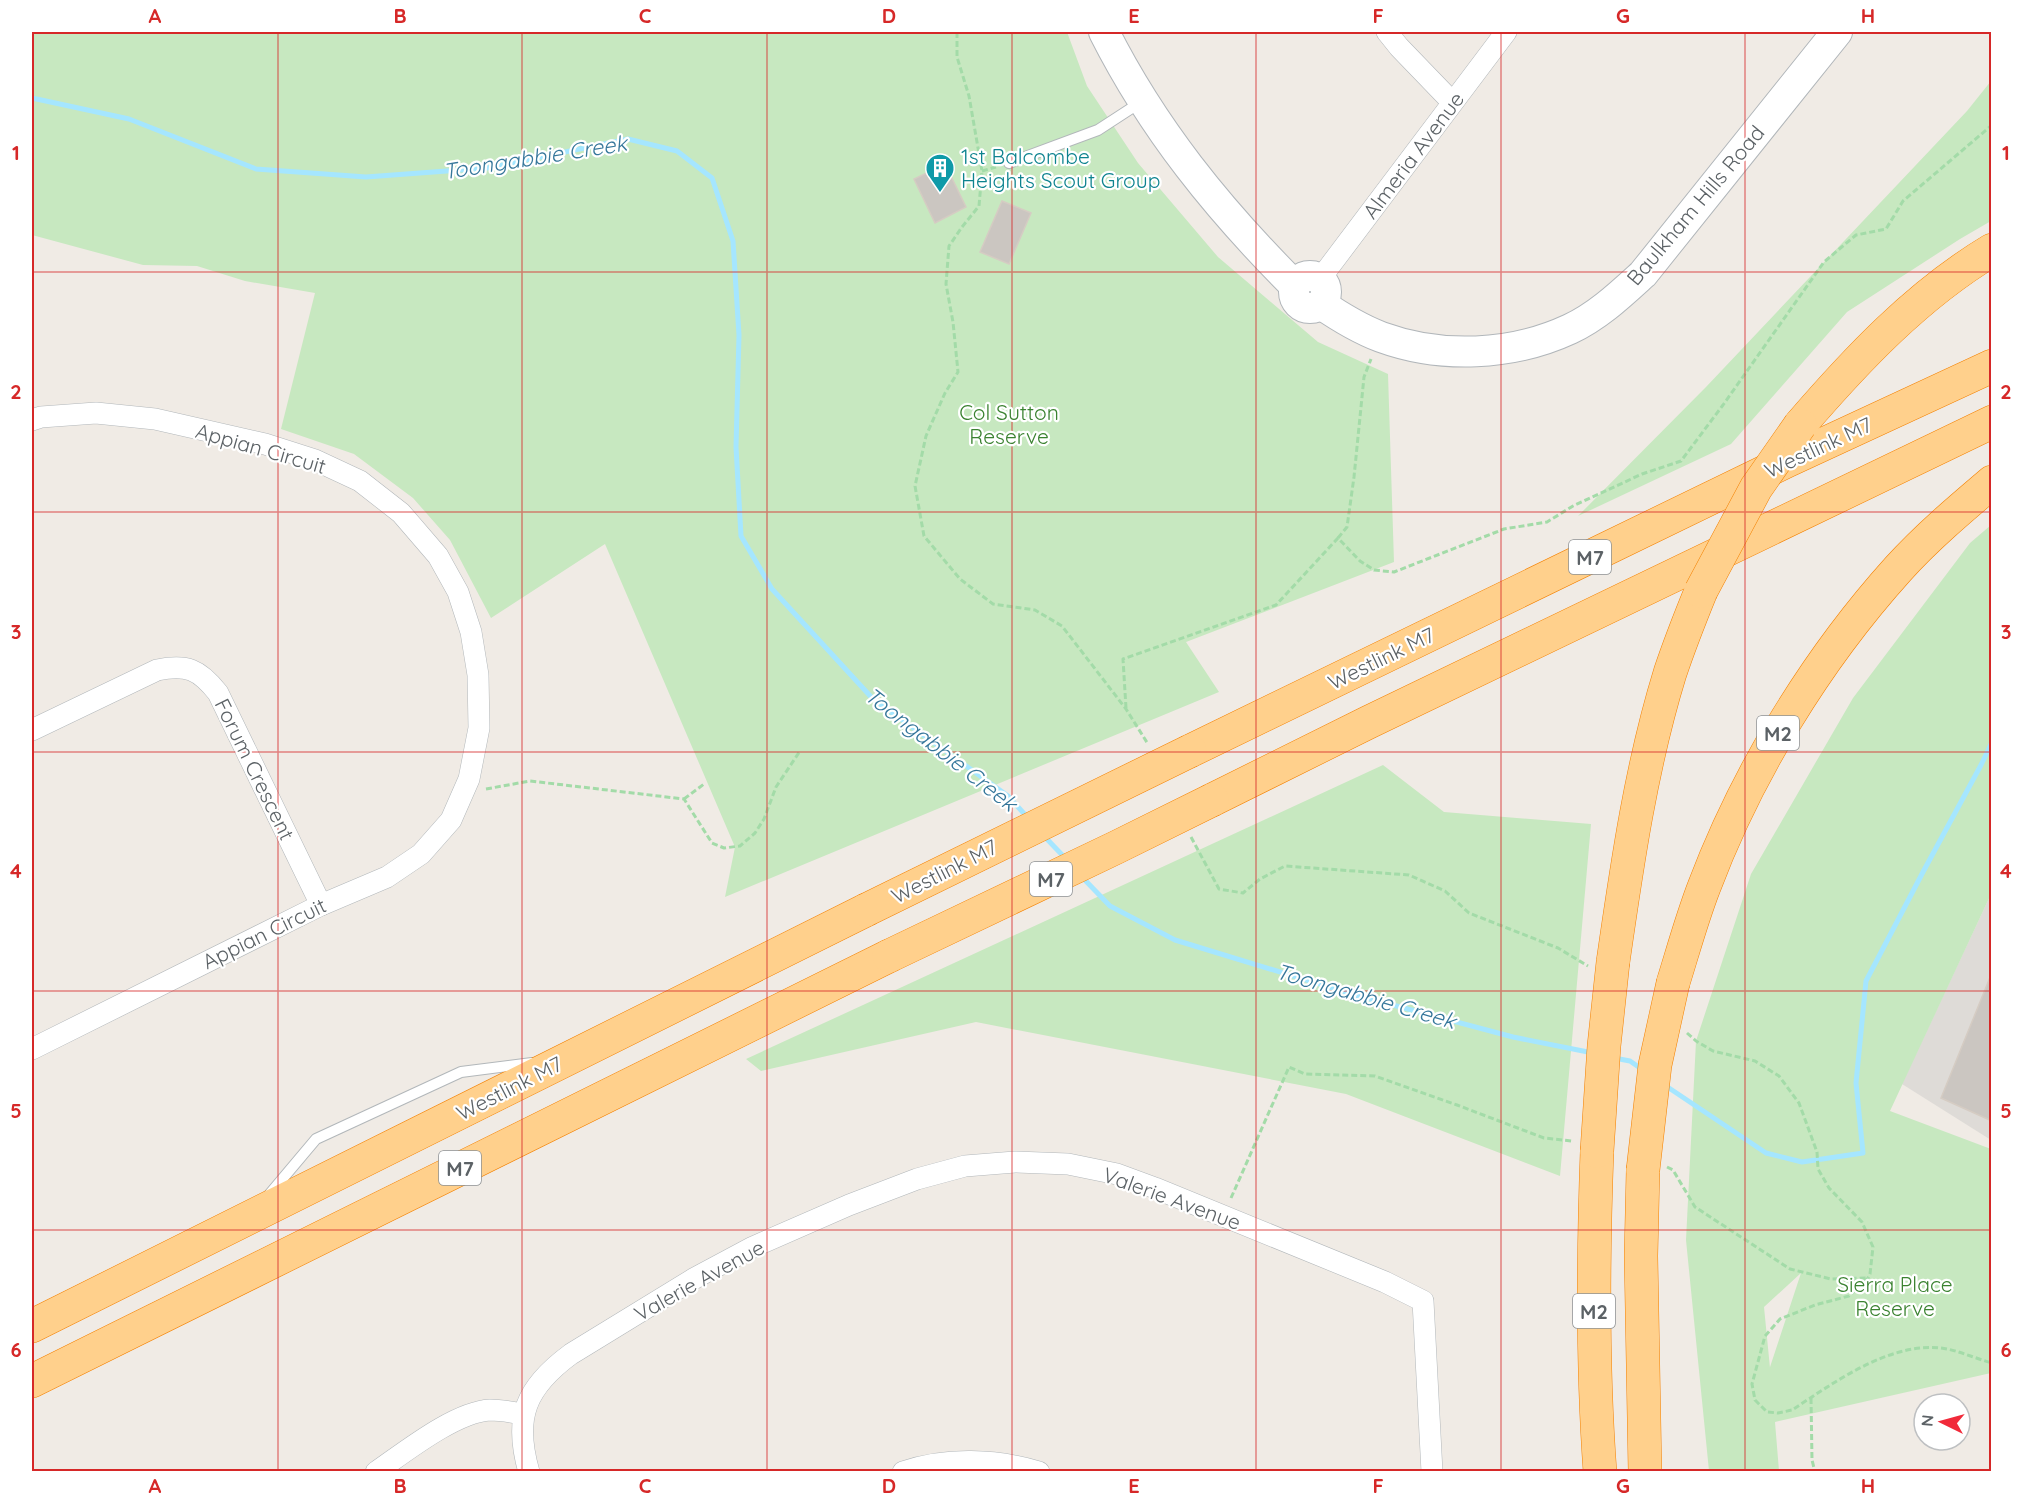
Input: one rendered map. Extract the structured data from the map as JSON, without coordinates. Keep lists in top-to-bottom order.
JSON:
{
  "streets": {
    "highway": ["Westlink M7", "M7", "M2"],
    "street": [
      "Almeria Avenue",
      "Baulkham Hills Road",
      "Appian Circuit",
      "Forum Crescent",
      "Valerie Avenue"
    ]
  },
  "crossings": [
    ["Almeria Avenue", "Baulkham Hills Road"],
    ["Appian Circuit", "Forum Crescent"]
  ],
  "water": ["Toongabbie Creek"],
  "parks": ["Col Sutton Reserve", "Sierra Place Reserve"],
  "places": {
    "building": ["1st Balcombe Heights Scout Group"]
  },
  "north": "left",
  "grid": {
    "columns": [
      "A",
      "B",
      "C",
      "D",
      "E",
      "F",
      "G",
      "H"
    ],
    "rows": [
      "1",
      "2",
      "3",
      "4",
      "5",
      "6"
    ]
  }
}
